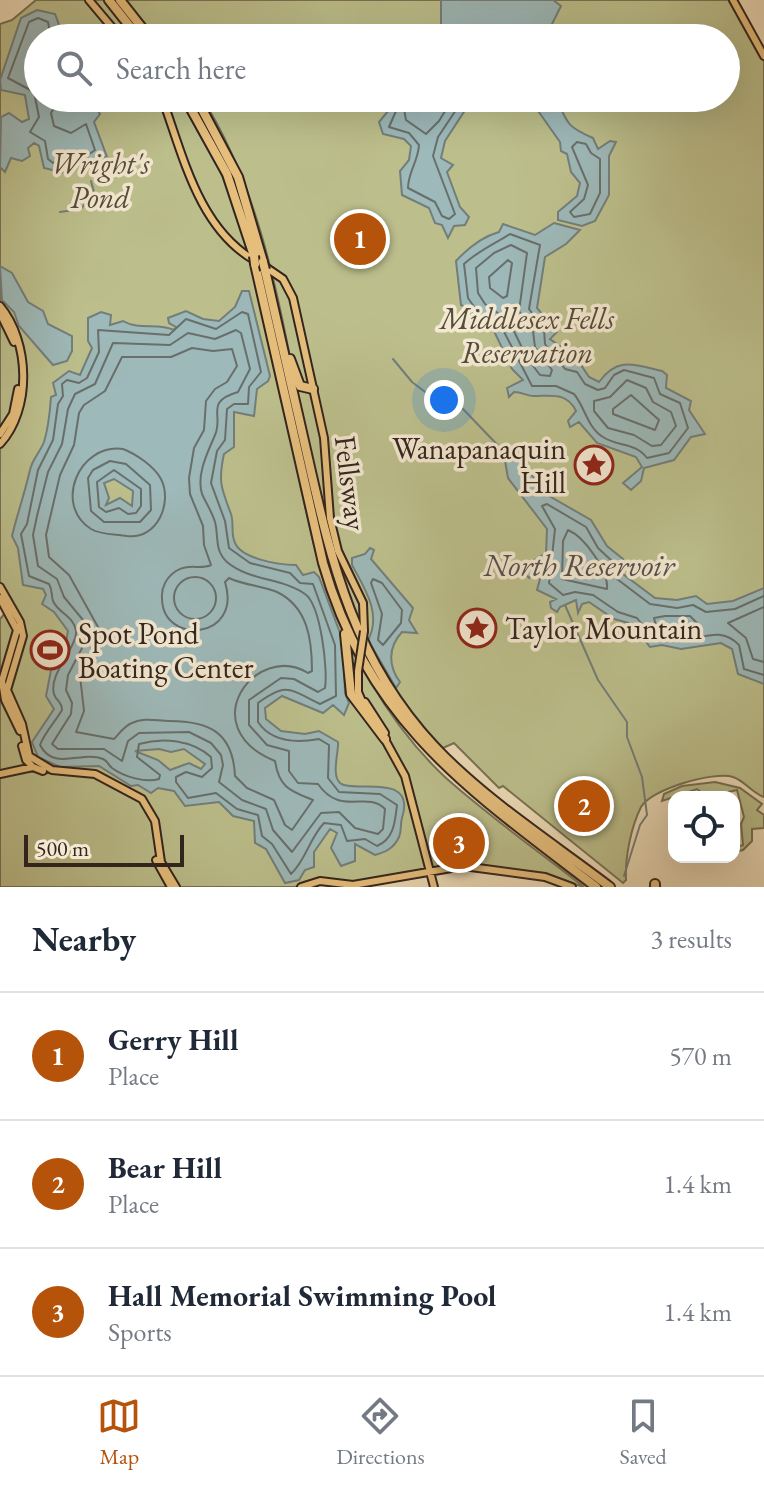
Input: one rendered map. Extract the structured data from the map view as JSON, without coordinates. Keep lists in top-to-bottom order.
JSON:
{
  "streets": {
    "main road": ["Fellsway"]
  },
  "water": ["North Reservoir"],
  "parks": ["Wright's Pond", "Middlesex Fells Reservation"],
  "places": {
    "place": ["Wanapanaquin Hill", "Taylor Mountain"],
    "sports": ["Spot Pond Boating Center"]
  },
  "scale_bar": "500 m",
  "page": {
    "search": "Search here",
    "pins": ["1", "2", "3"],
    "scale": "500 m",
    "heading": ["Nearby", "3 results"],
    "list": [
      {
        "mark": "1",
        "name": "Gerry Hill",
        "note": "Place",
        "value": "570 m"
      },
      {
        "mark": "2",
        "name": "Bear Hill",
        "note": "Place",
        "value": "1.4 km"
      },
      {
        "mark": "3",
        "name": "Hall Memorial Swimming Pool",
        "note": "Sports",
        "value": "1.4 km"
      }
    ],
    "nav": ["Map", "Directions", "Saved"]
  }
}
